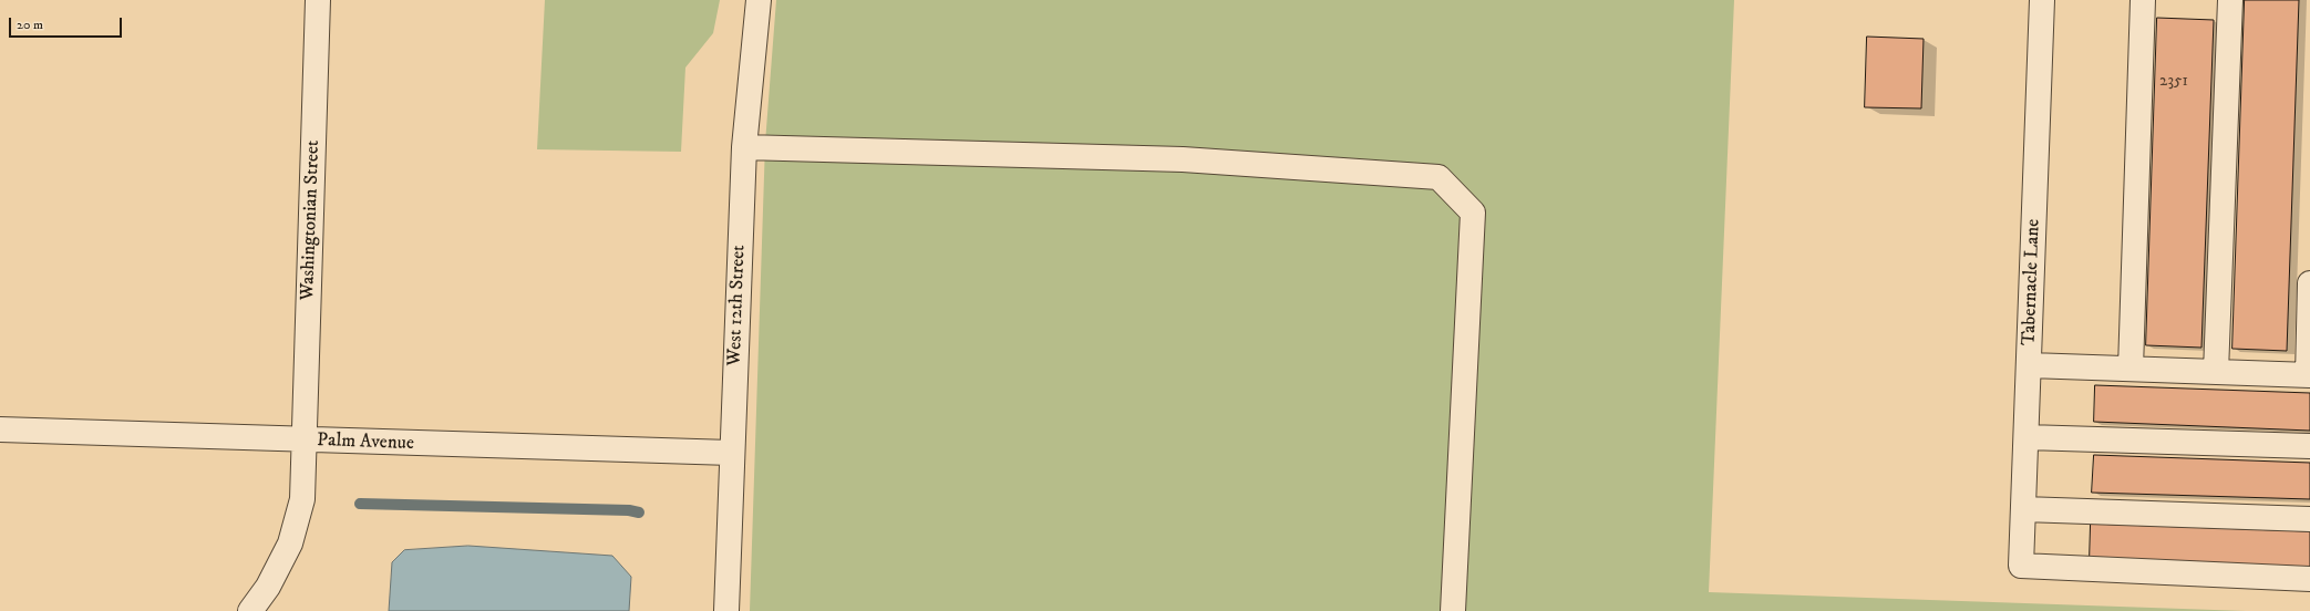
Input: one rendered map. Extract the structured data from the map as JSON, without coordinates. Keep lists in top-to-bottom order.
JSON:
{
  "streets": {
    "street": [
      "Washingtonian Street",
      "Tabernacle Lane",
      "West 12th Street",
      "Palm Avenue"
    ]
  },
  "crossings": [
    ["Washingtonian Street", "Palm Avenue"],
    ["West 12th Street", "Palm Avenue"]
  ],
  "house_numbers": ["2351"],
  "scale_bar": "20 m"
}
